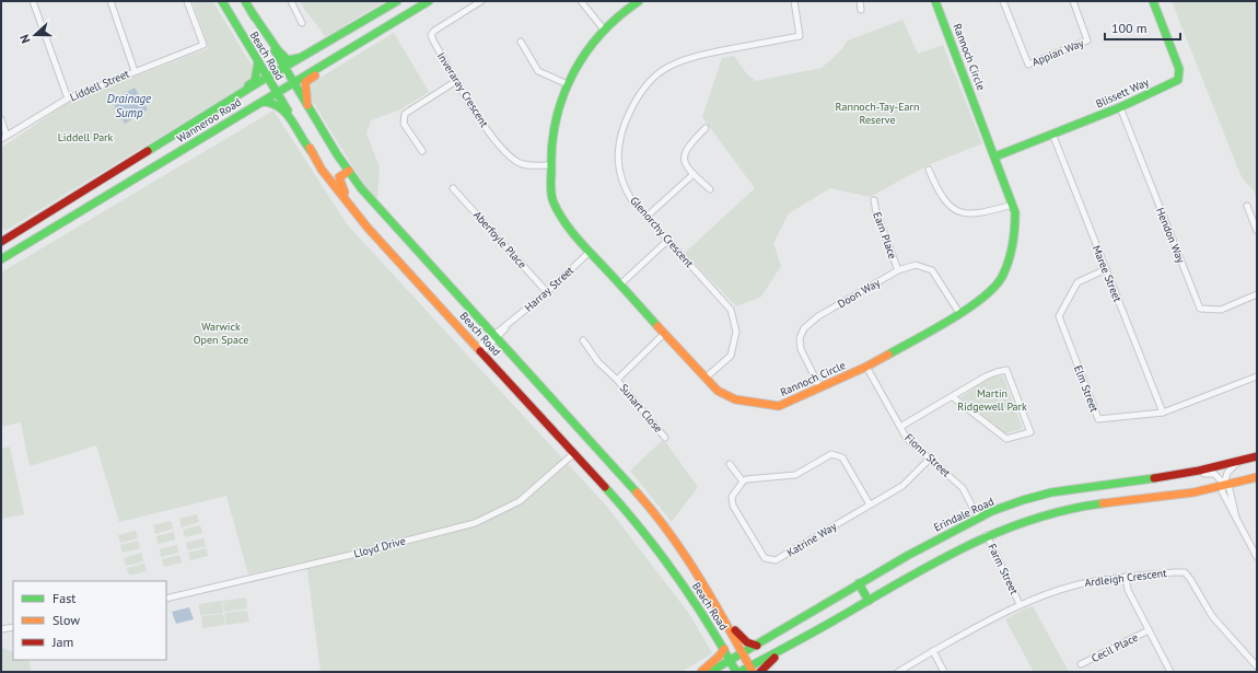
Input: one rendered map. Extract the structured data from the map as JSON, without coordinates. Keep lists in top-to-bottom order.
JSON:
{
  "streets": {
    "main road": [
      "Beach Road",
      "Rannoch Circle",
      "Blissett Way",
      "Wanneroo Road",
      "Erindale Road"
    ],
    "street": [
      "Appian Way",
      "Liddell Street",
      "Inveraray Crescent",
      "Glenorchy Crescent",
      "Earn Place",
      "Hendon Way",
      "Aberfoyle Place",
      "Maree Street",
      "Harray Street",
      "Doon Way",
      "Elm Street",
      "Sunart Close",
      "Fionn Street",
      "Katrine Way",
      "Lloyd Drive",
      "Farm Street",
      "Ardleigh Crescent",
      "Cecil Place"
    ]
  },
  "crossings": [
    ["Beach Road", "Wanneroo Road"],
    ["Beach Road", "Harray Street"],
    ["Beach Road", "Erindale Road"],
    ["Beach Road", "Lloyd Drive"],
    ["Rannoch Circle", "Inveraray Crescent"],
    ["Rannoch Circle", "Blissett Way"],
    ["Rannoch Circle", "Glenorchy Crescent"],
    ["Rannoch Circle", "Harray Street"],
    ["Rannoch Circle", "Doon Way"],
    ["Rannoch Circle", "Sunart Close"],
    ["Rannoch Circle", "Fionn Street"],
    ["Blissett Way", "Hendon Way"],
    ["Blissett Way", "Maree Street"],
    ["Earn Place", "Doon Way"],
    ["Aberfoyle Place", "Harray Street"],
    ["Maree Street", "Elm Street"],
    ["Fionn Street", "Erindale Road"],
    ["Fionn Street", "Katrine Way"],
    ["Farm Street", "Ardleigh Crescent"]
  ],
  "water": ["Drainage Sump"],
  "parks": [
    "Rannoch-Tay-Earn Reserve",
    "Liddell Park",
    "Warwick Open Space",
    "Martin Ridgewell Park"
  ],
  "legend": ["Fast", "Slow", "Jam"],
  "scale_bar": "100 m",
  "north": "left"
}
